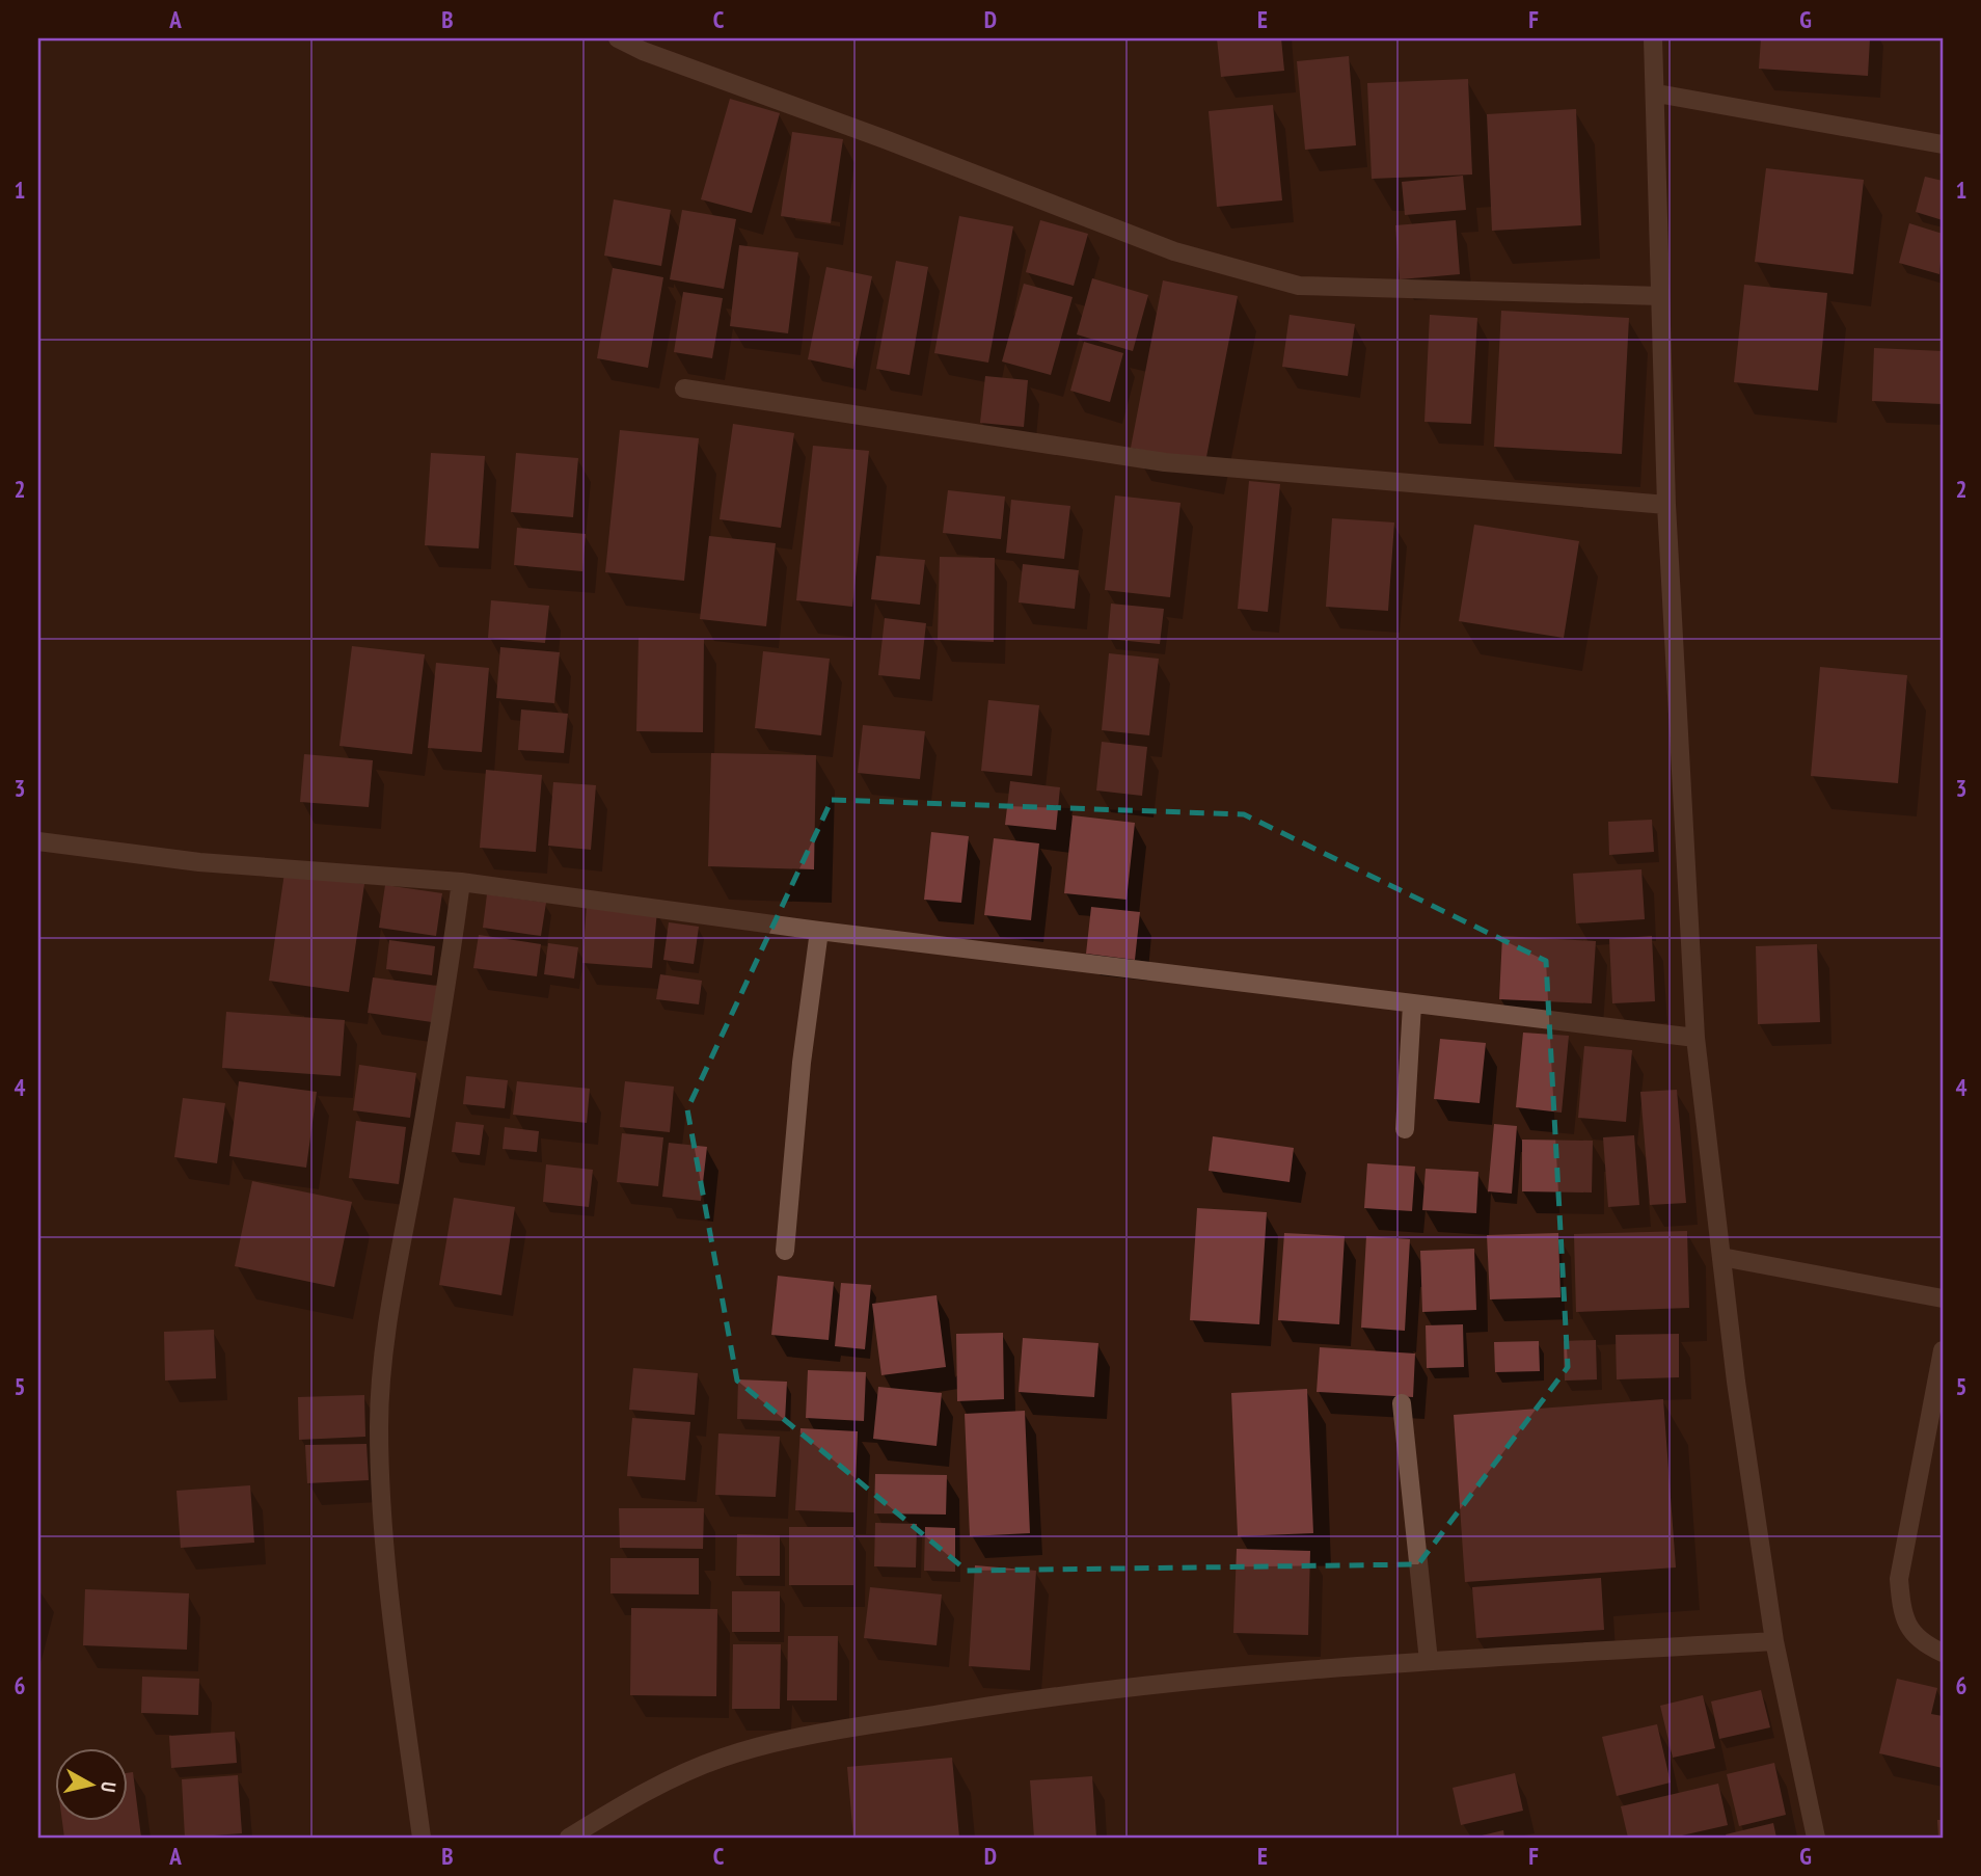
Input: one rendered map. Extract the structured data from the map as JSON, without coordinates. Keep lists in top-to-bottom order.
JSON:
{
  "north": "right",
  "grid": {
    "columns": [
      "A",
      "B",
      "C",
      "D",
      "E",
      "F",
      "G"
    ],
    "rows": [
      "1",
      "2",
      "3",
      "4",
      "5",
      "6"
    ]
  }
}
